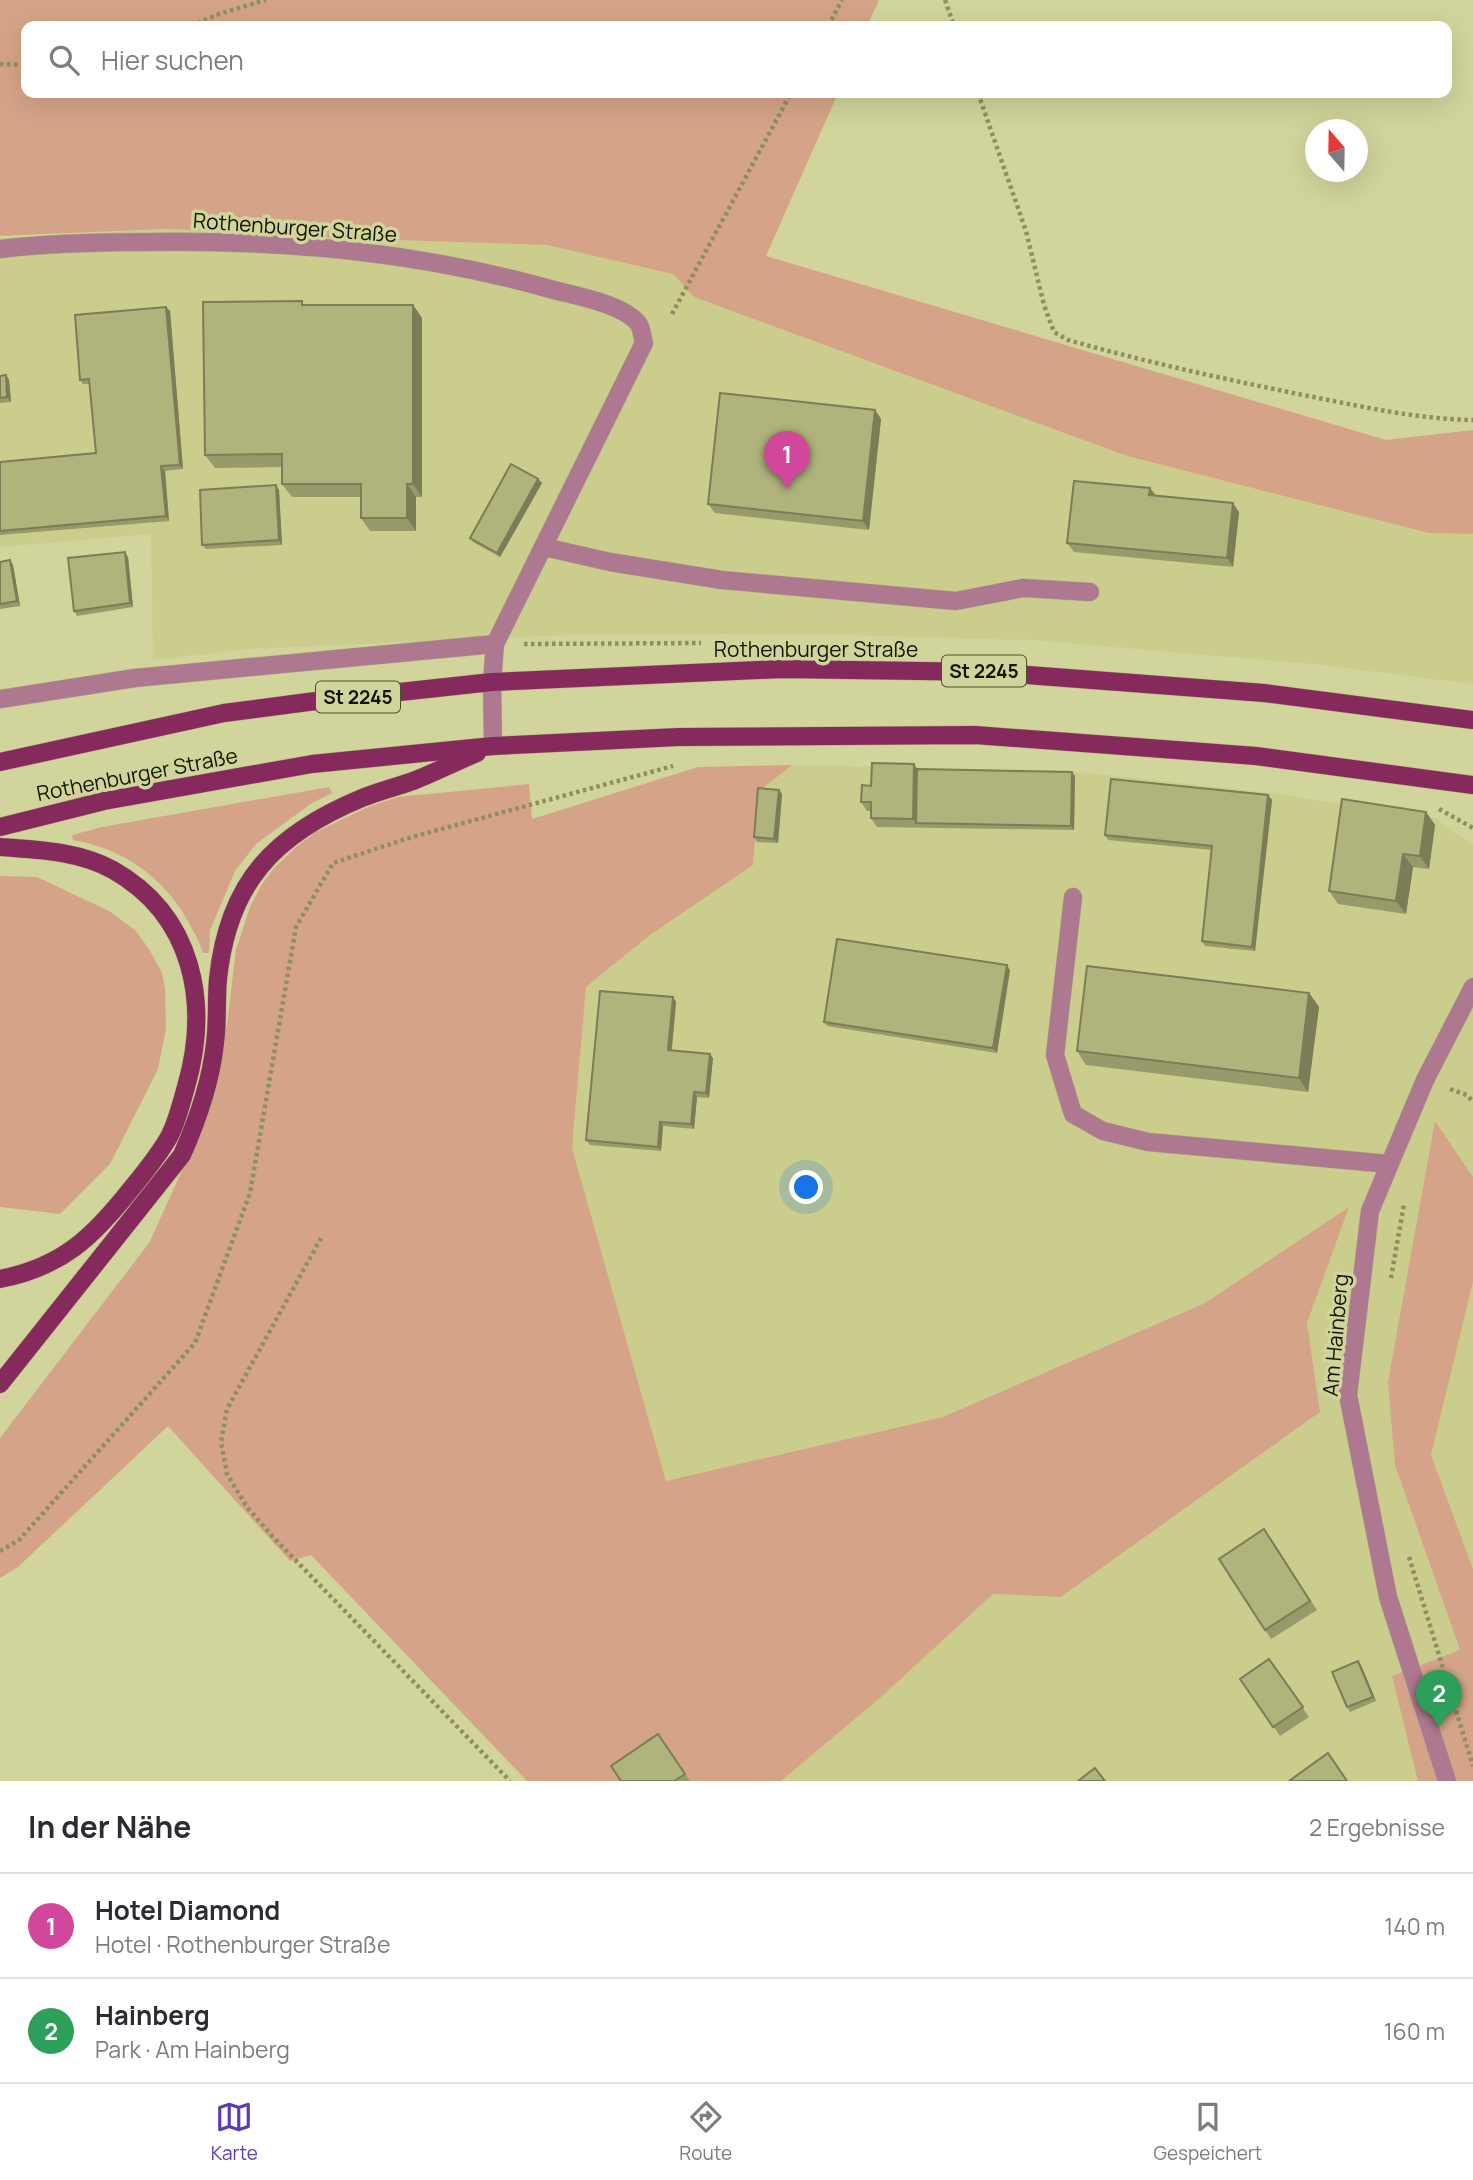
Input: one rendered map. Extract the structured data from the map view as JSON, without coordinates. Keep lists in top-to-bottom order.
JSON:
{
  "streets": {
    "main road": ["Rothenburger Straße", "St 2245"],
    "street": ["Am Hainberg"]
  },
  "north": "top",
  "page": {
    "search": "Hier suchen",
    "pins": ["1", "2"],
    "heading": ["In der Nähe", "2 Ergebnisse"],
    "list": [
      {
        "mark": "1",
        "name": "Hotel Diamond",
        "note": "Hotel · Rothenburger Straße",
        "value": "140 m"
      },
      {
        "mark": "2",
        "name": "Hainberg",
        "note": "Park · Am Hainberg",
        "value": "160 m"
      }
    ],
    "nav": ["Karte", "Route", "Gespeichert"]
  }
}
